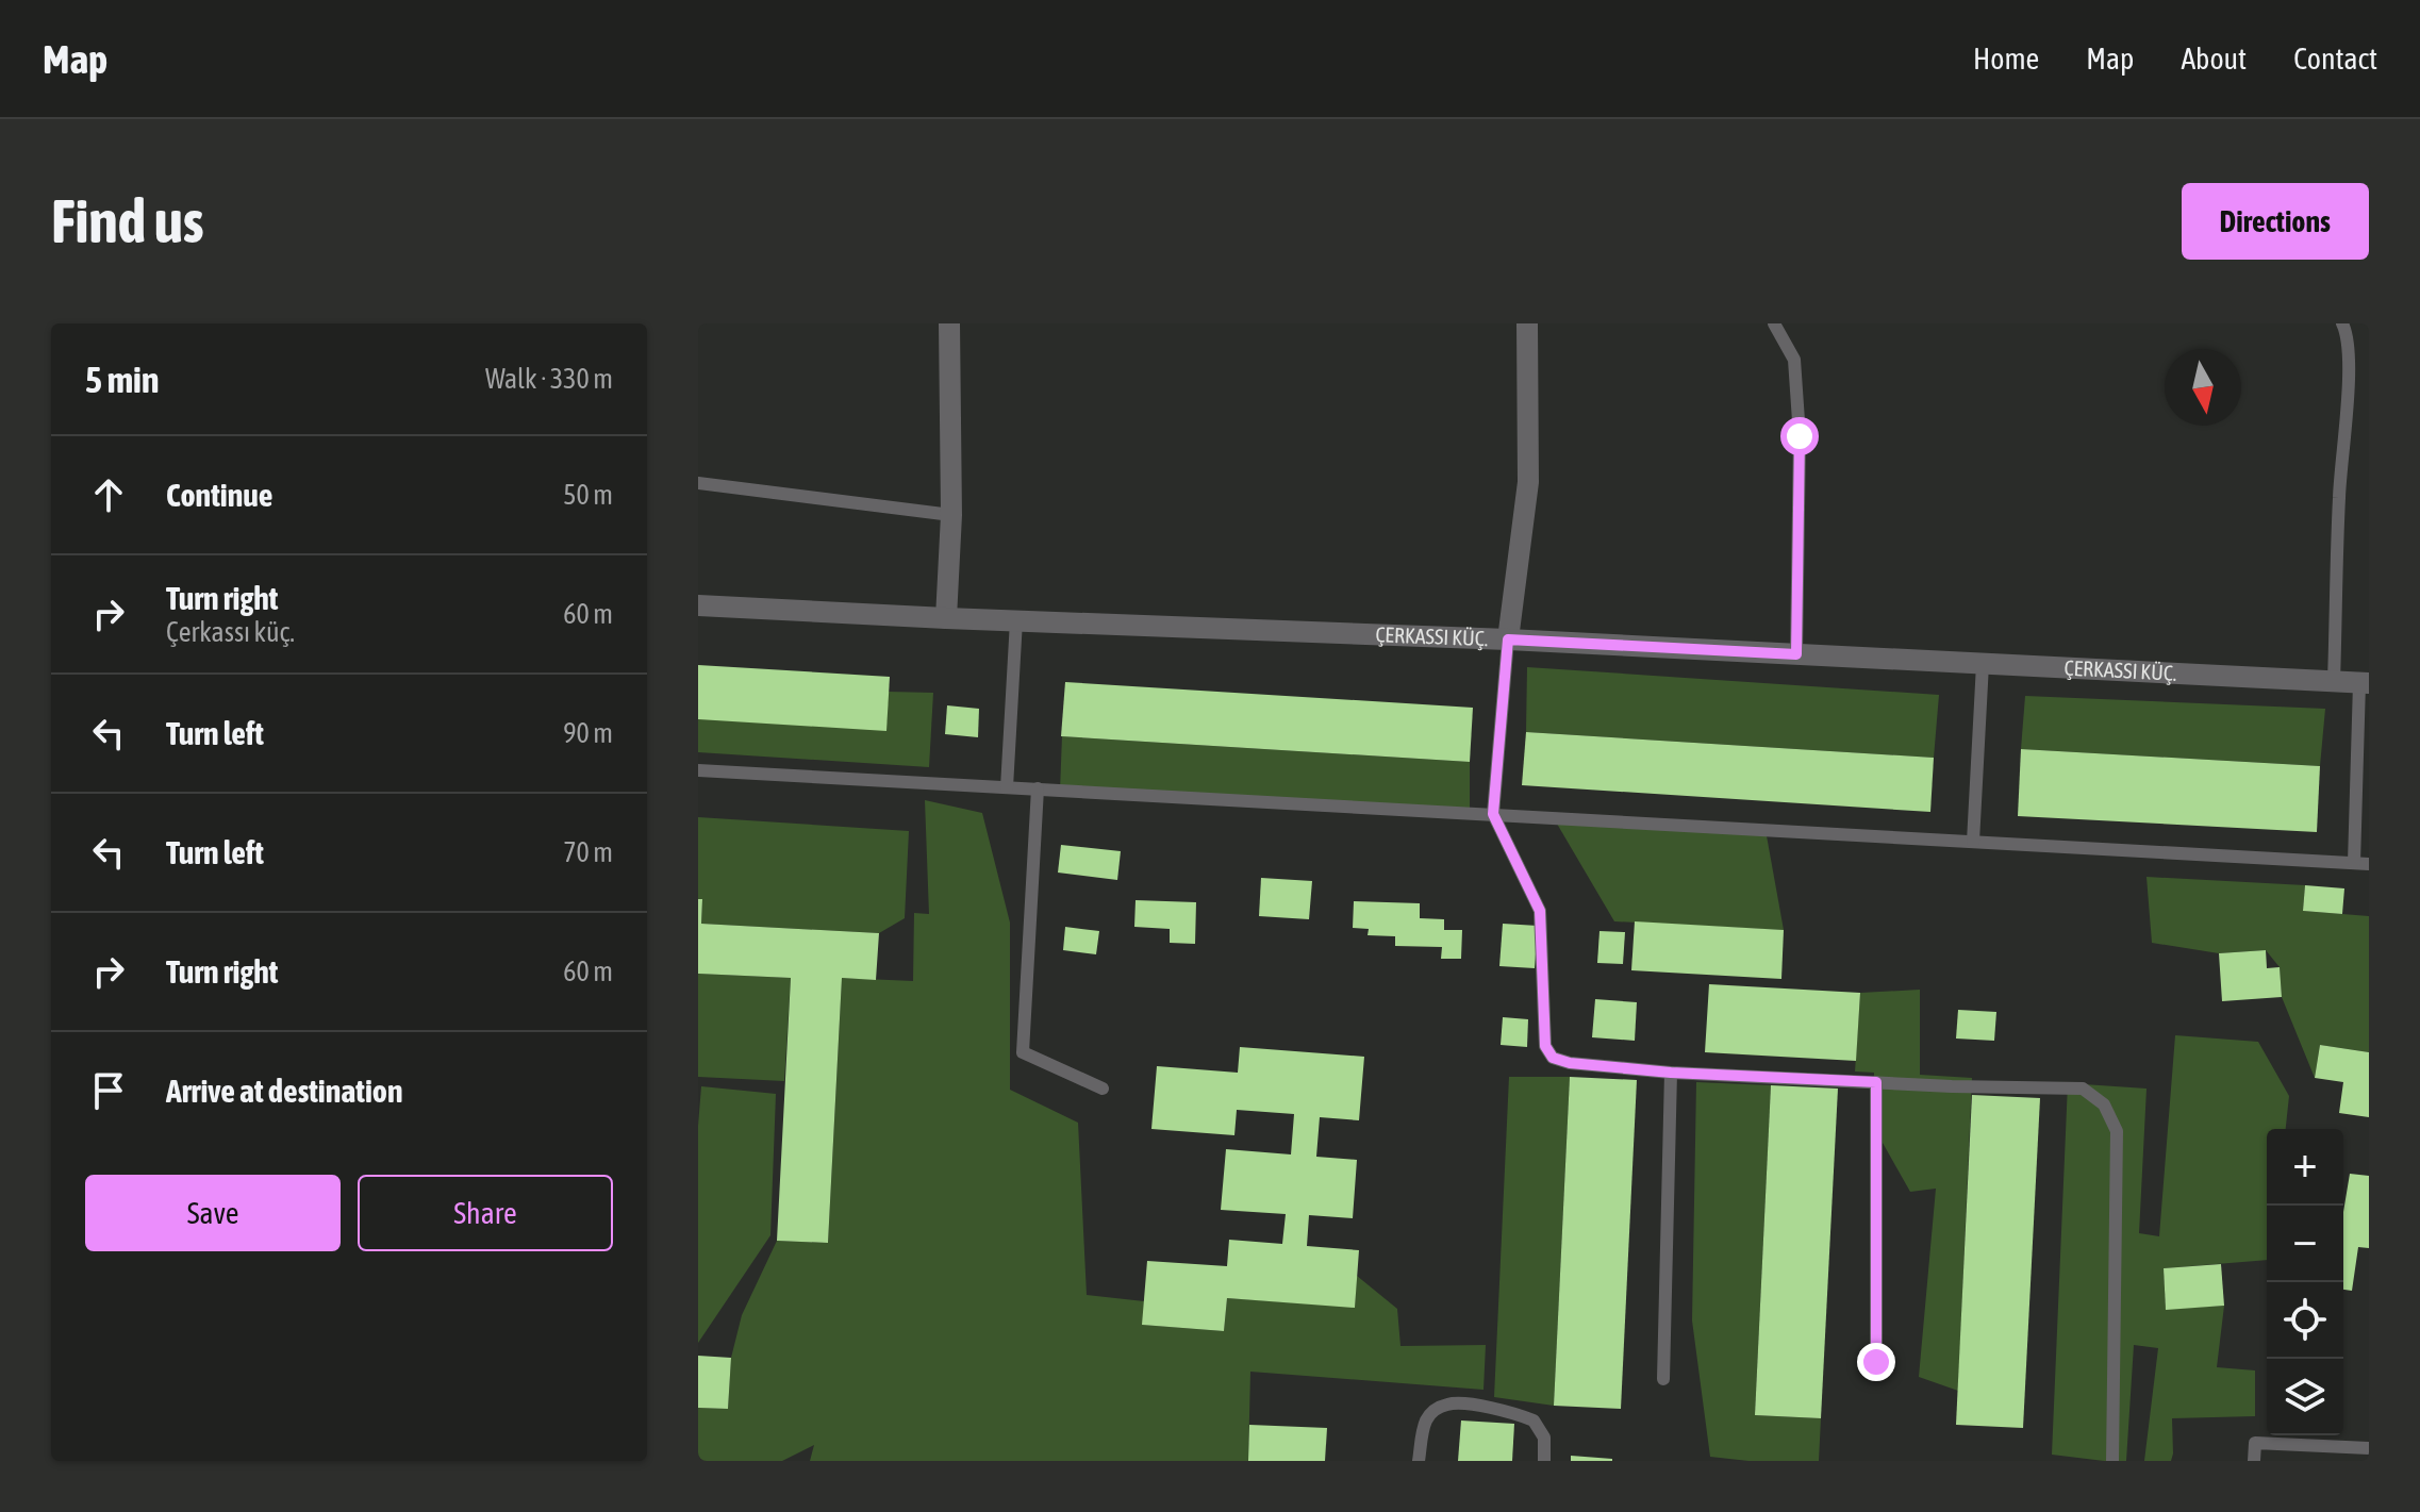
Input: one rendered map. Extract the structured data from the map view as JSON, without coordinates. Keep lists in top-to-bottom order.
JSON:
{
  "north": "bottom",
  "page": {
    "header": "Map",
    "nav": [
      "Home",
      "Map",
      "About",
      "Contact"
    ],
    "buttons": [
      "Directions",
      ["Save", "Share"]
    ],
    "title": "Find us",
    "heading": ["5 min", "Walk · 330 m"],
    "list": [
      ["Continue", "50 m"],
      ["Turn right", "Çerkassı küç.", "60 m"],
      ["Turn left", "90 m"],
      ["Turn left", "70 m"],
      ["Turn right", "60 m"],
      "Arrive at destination"
    ],
    "map_buttons": ["+", "−"]
  }
}
